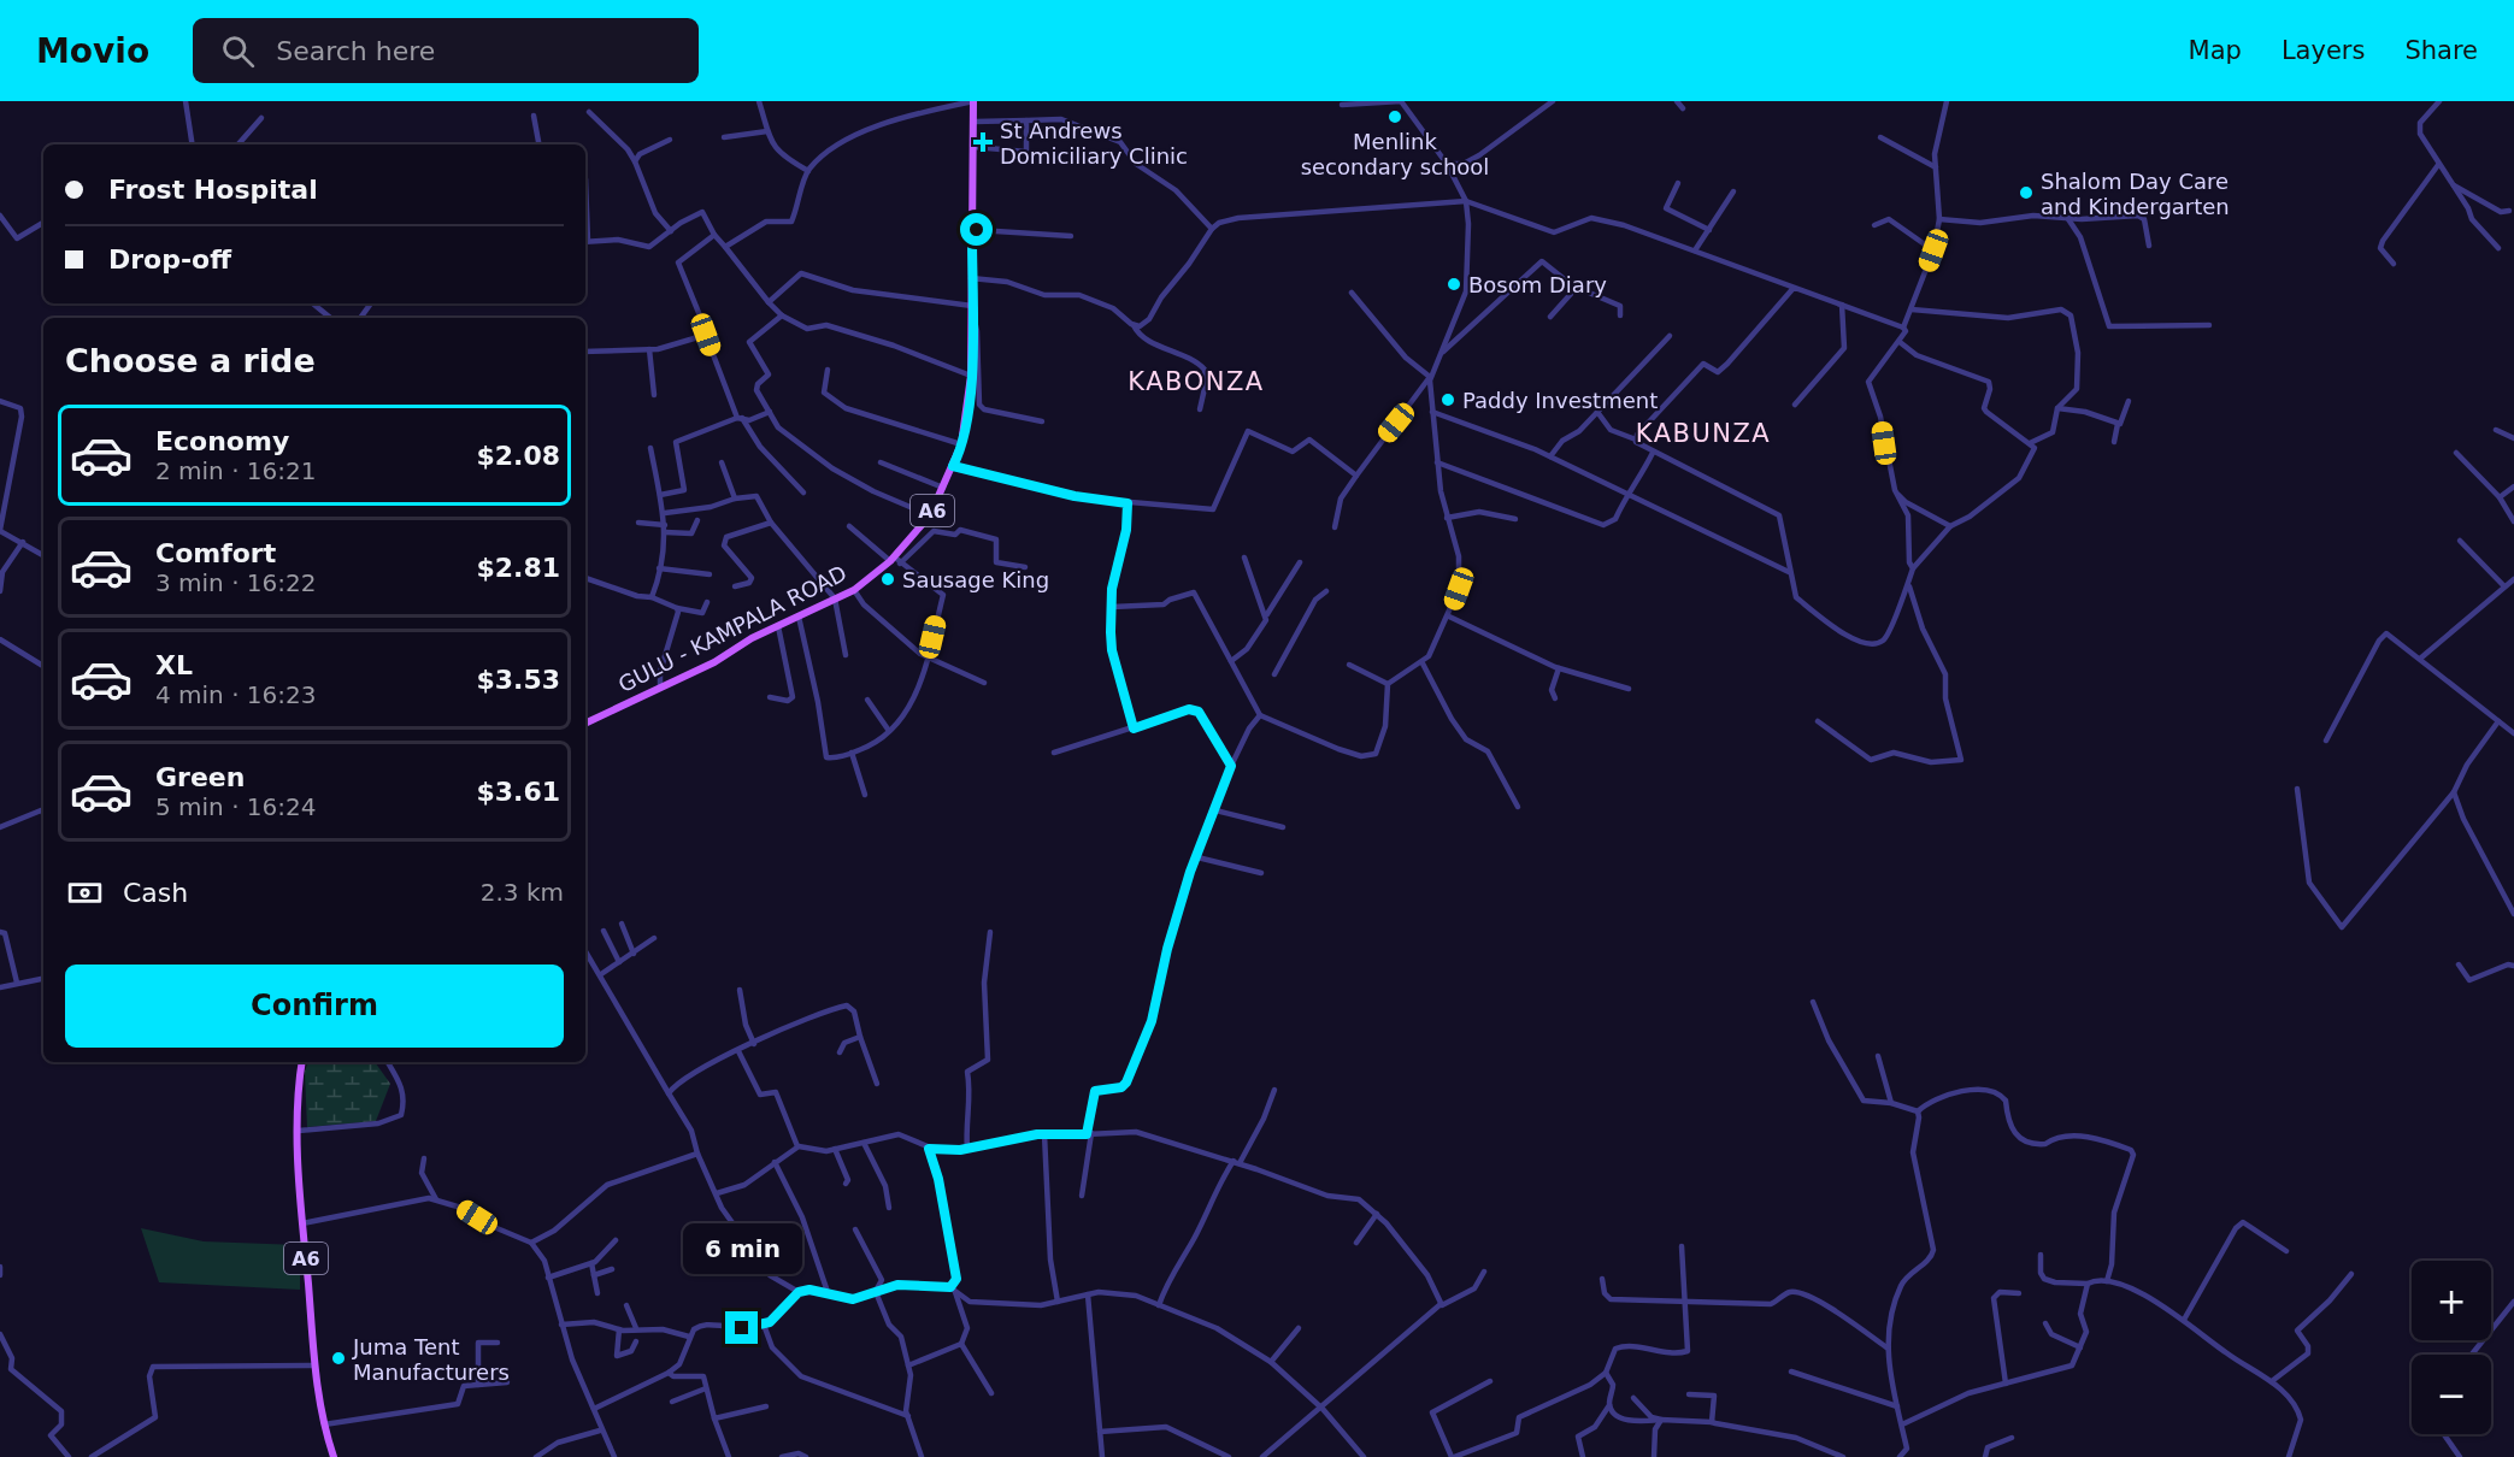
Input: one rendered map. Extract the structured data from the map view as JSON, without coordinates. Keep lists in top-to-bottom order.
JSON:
{
  "streets": {
    "main road": ["A6", "GULU - KAMPALA ROAD"]
  },
  "districts": ["KABONZA", "KABUNZA"],
  "places": {
    "other": [
      "Menlink secondary school",
      "Shalom Day Care and Kindergarten",
      "Bosom Diary",
      "Paddy Investment",
      "Sausage King",
      "Juma Tent Manufacturers"
    ],
    "health": ["St Andrews Domiciliary Clinic"]
  },
  "page": {
    "header": "Movio",
    "search": "Search here",
    "nav": ["Map", "Layers", "Share"],
    "banner": ["Frost Hospital", "Drop-off"],
    "heading": "Choose a ride",
    "list": [
      {
        "name": "Economy",
        "note": "2 min · 16:21",
        "value": "$2.08"
      },
      {
        "name": "Comfort",
        "note": "3 min · 16:22",
        "value": "$2.81"
      },
      {
        "name": "XL",
        "note": "4 min · 16:23",
        "value": "$3.53"
      },
      {
        "name": "Green",
        "note": "5 min · 16:24",
        "value": "$3.61"
      }
    ],
    "pay": ["Cash", "2.3 km"],
    "buttons": "Confirm",
    "bubble": "6 min",
    "map_buttons": ["+", "−"]
  }
}
